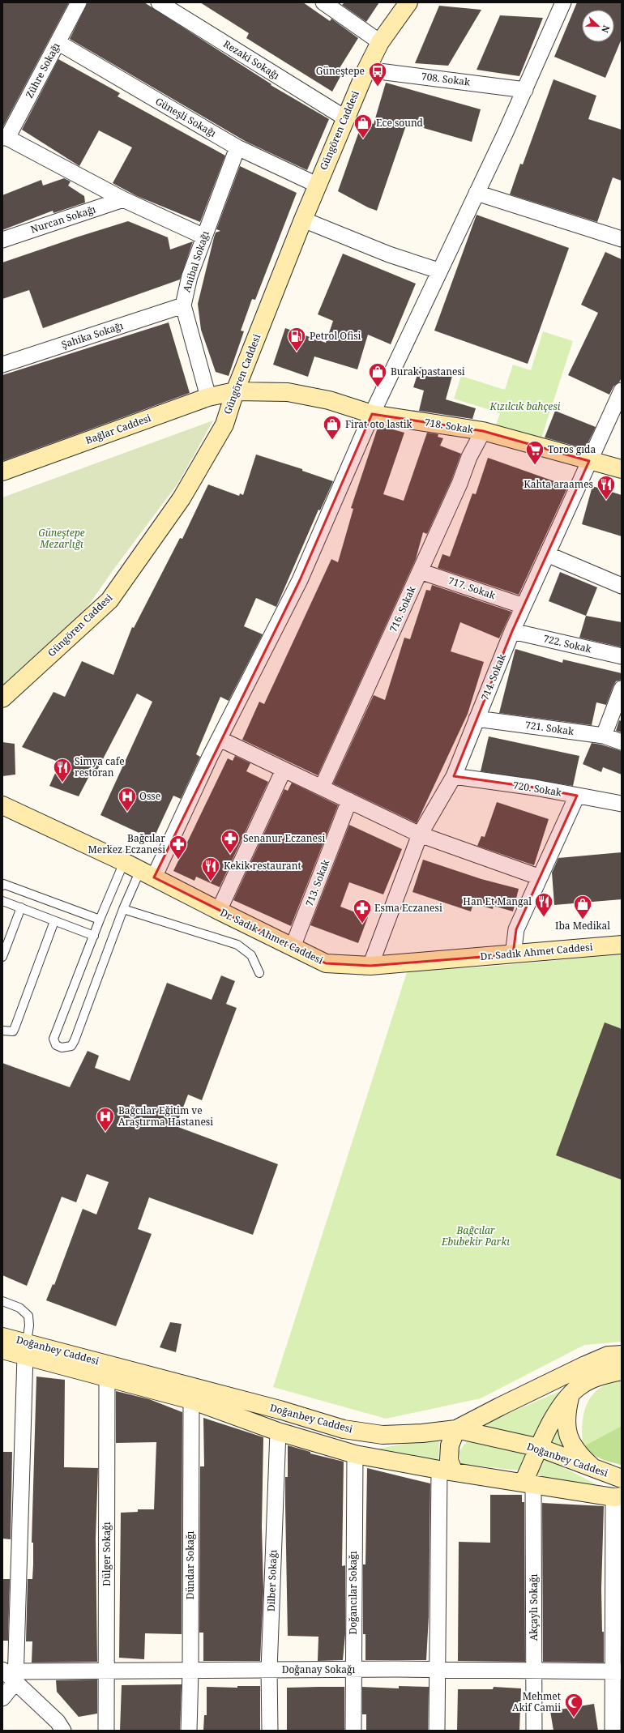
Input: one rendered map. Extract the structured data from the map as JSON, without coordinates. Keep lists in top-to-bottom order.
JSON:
{
  "streets": {
    "street": [
      "Rezaki Sokağı",
      "Zühre Sokağı",
      "708. Sokak",
      "Güneşli Sokağı",
      "Güngören Caddesi",
      "Nurcan Sokağı",
      "Anibal Sokağı",
      "Şahika Sokağı",
      "718. Sokak",
      "Bağlar Caddesi",
      "717. Sokak",
      "716. Sokak",
      "722. Sokak",
      "714. Sokak",
      "721. Sokak",
      "720. Sokak",
      "713. Sokak",
      "Dr. Sadık Ahmet Caddesi",
      "Doğanbey Caddesi",
      "Dülger Sokağı",
      "Dündar Sokağı",
      "Dilber Sokağı",
      "Doğancılar Sokağı",
      "Akçaylı Sokağı",
      "Doğanay Sokağı"
    ]
  },
  "crossings": [
    ["Rezaki Sokağı", "Güngören Caddesi"],
    ["Zühre Sokağı", "Güneşli Sokağı"],
    ["708. Sokak", "Güngören Caddesi"],
    ["Güneşli Sokağı", "Güngören Caddesi"],
    ["Güneşli Sokağı", "Anibal Sokağı"],
    ["Güngören Caddesi", "718. Sokak"],
    ["Güngören Caddesi", "Bağlar Caddesi"],
    ["Anibal Sokağı", "Şahika Sokağı"],
    ["Anibal Sokağı", "Bağlar Caddesi"],
    ["718. Sokak", "Bağlar Caddesi"],
    ["718. Sokak", "716. Sokak"],
    ["718. Sokak", "714. Sokak"],
    ["717. Sokak", "716. Sokak"],
    ["717. Sokak", "714. Sokak"],
    ["722. Sokak", "714. Sokak"],
    ["714. Sokak", "721. Sokak"],
    ["714. Sokak", "720. Sokak"],
    ["714. Sokak", "Dr. Sadık Ahmet Caddesi"],
    ["713. Sokak", "Dr. Sadık Ahmet Caddesi"],
    ["Doğanbey Caddesi", "Dülger Sokağı"],
    ["Doğanbey Caddesi", "Dündar Sokağı"],
    ["Doğanbey Caddesi", "Dilber Sokağı"],
    ["Doğanbey Caddesi", "Doğancılar Sokağı"],
    ["Doğanbey Caddesi", "Akçaylı Sokağı"],
    ["Dülger Sokağı", "Doğanay Sokağı"],
    ["Dündar Sokağı", "Doğanay Sokağı"],
    ["Dilber Sokağı", "Doğanay Sokağı"],
    ["Doğancılar Sokağı", "Doğanay Sokağı"],
    ["Akçaylı Sokağı", "Doğanay Sokağı"]
  ],
  "parks": ["Kızılcık bahçesi", "Güneştepe Mezarlığı", "Bağcılar Ebubekir Parkı"],
  "places": {
    "bus stop": ["Güneştepe"],
    "shop": [
      "Ece sound",
      "Burak pastanesi",
      "Firat oto lastik",
      "Iba Medikal"
    ],
    "fuel station": ["Petrol Ofisi"],
    "supermarket": ["Toros gıda"],
    "restaurant": [
      "Kahta araames",
      "Simya cafe restoran",
      "Kekik restaurant",
      "Han Et Mangal"
    ],
    "hospital": ["Osse", "Bağcılar Eğitim ve Araştırma Hastanesi"],
    "pharmacy": ["Senanur Eczanesi", "Bağcılar Merkez Eczanesi", "Esma Eczanesi"],
    "mosque": ["Mehmet Akif Camii"]
  },
  "north": "right"
}
